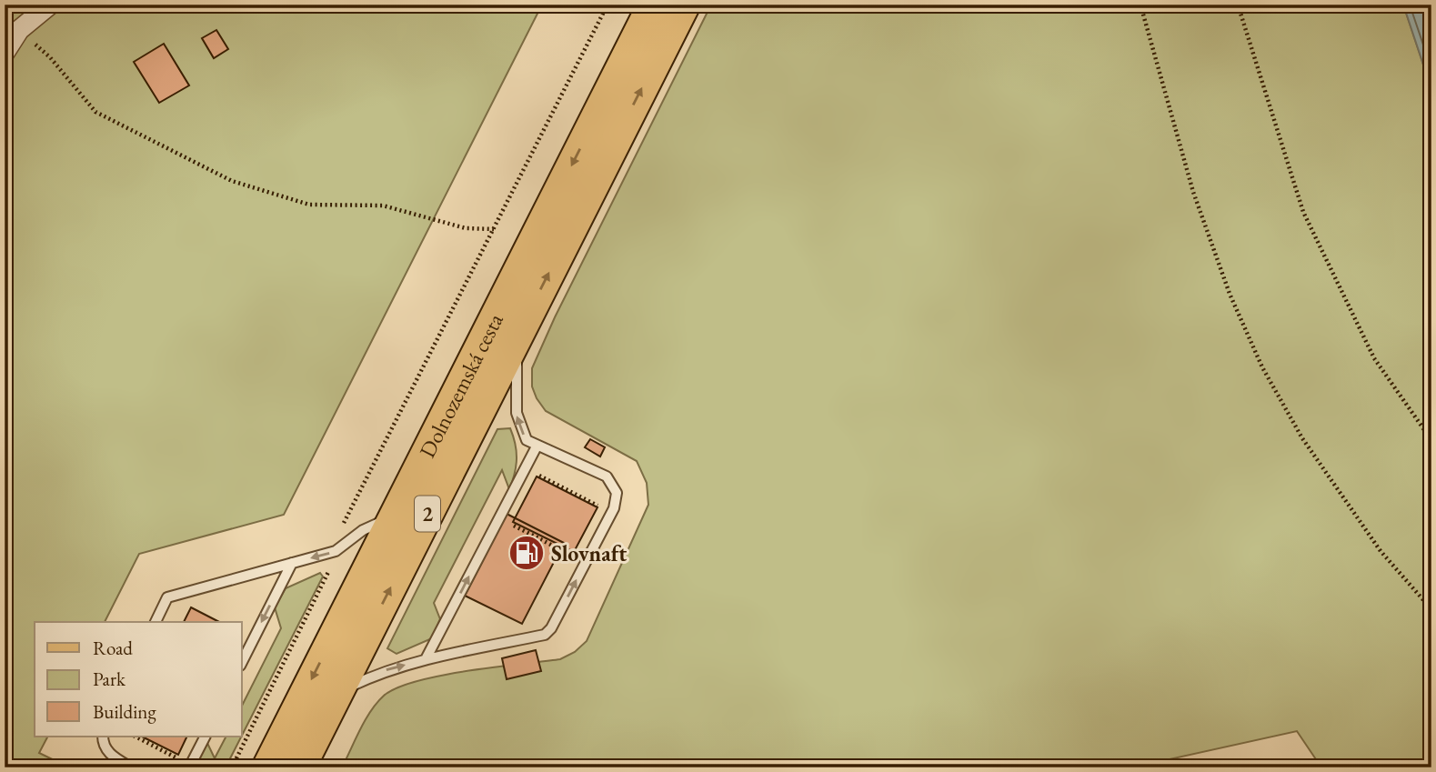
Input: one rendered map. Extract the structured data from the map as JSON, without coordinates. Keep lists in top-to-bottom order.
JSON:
{
  "streets": {
    "main road": ["Dolnozemská cesta", "2"]
  },
  "places": {
    "fuel station": ["Slovnaft"]
  },
  "legend": ["Road", "Park", "Building"]
}
